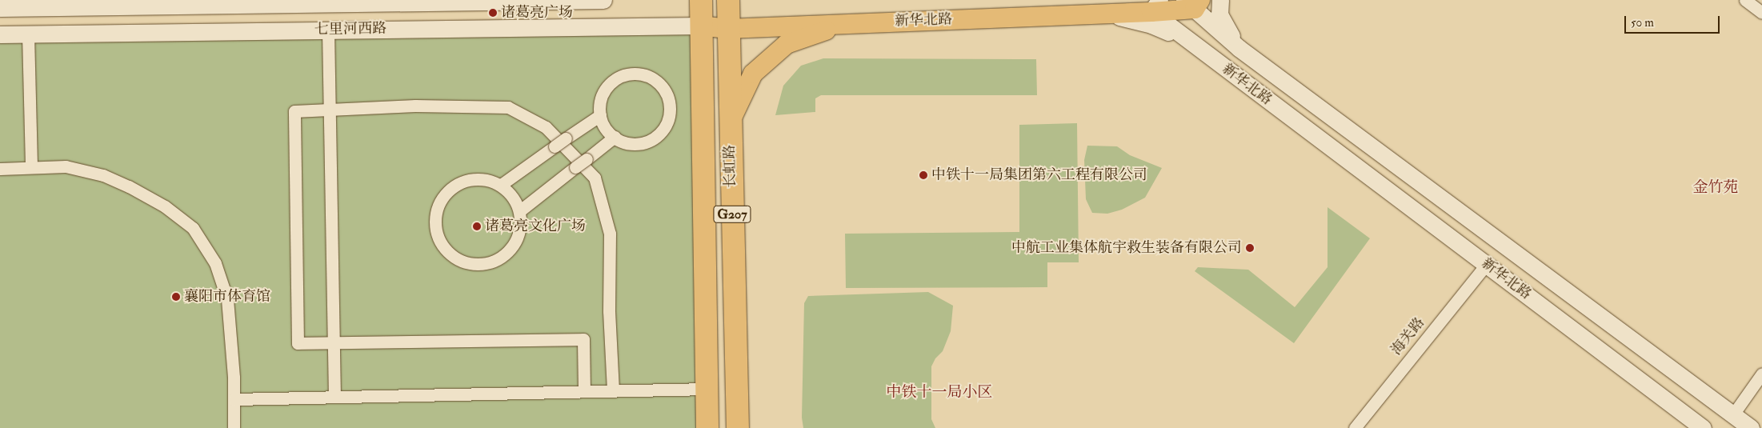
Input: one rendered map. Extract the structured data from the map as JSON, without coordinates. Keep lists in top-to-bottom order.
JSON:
{
  "streets": {
    "highway": ["长虹路", "G207"],
    "main road": ["新华北路", "七里河西路"],
    "street": ["海关路"]
  },
  "crossings": [
    ["新华北路", "七里河西路"],
    ["新华北路", "长虹路"],
    ["新华北路", "海关路"],
    ["七里河西路", "长虹路"]
  ],
  "districts": ["金竹苑", "中铁十一局小区"],
  "places": [
    "诸葛亮广场",
    "中铁十一局集团第六工程有限公司",
    "诸葛亮文化广场",
    "中航工业集体航宇救生装备有限公司",
    "襄阳市体育馆"
  ],
  "scale_bar": "50 m"
}
